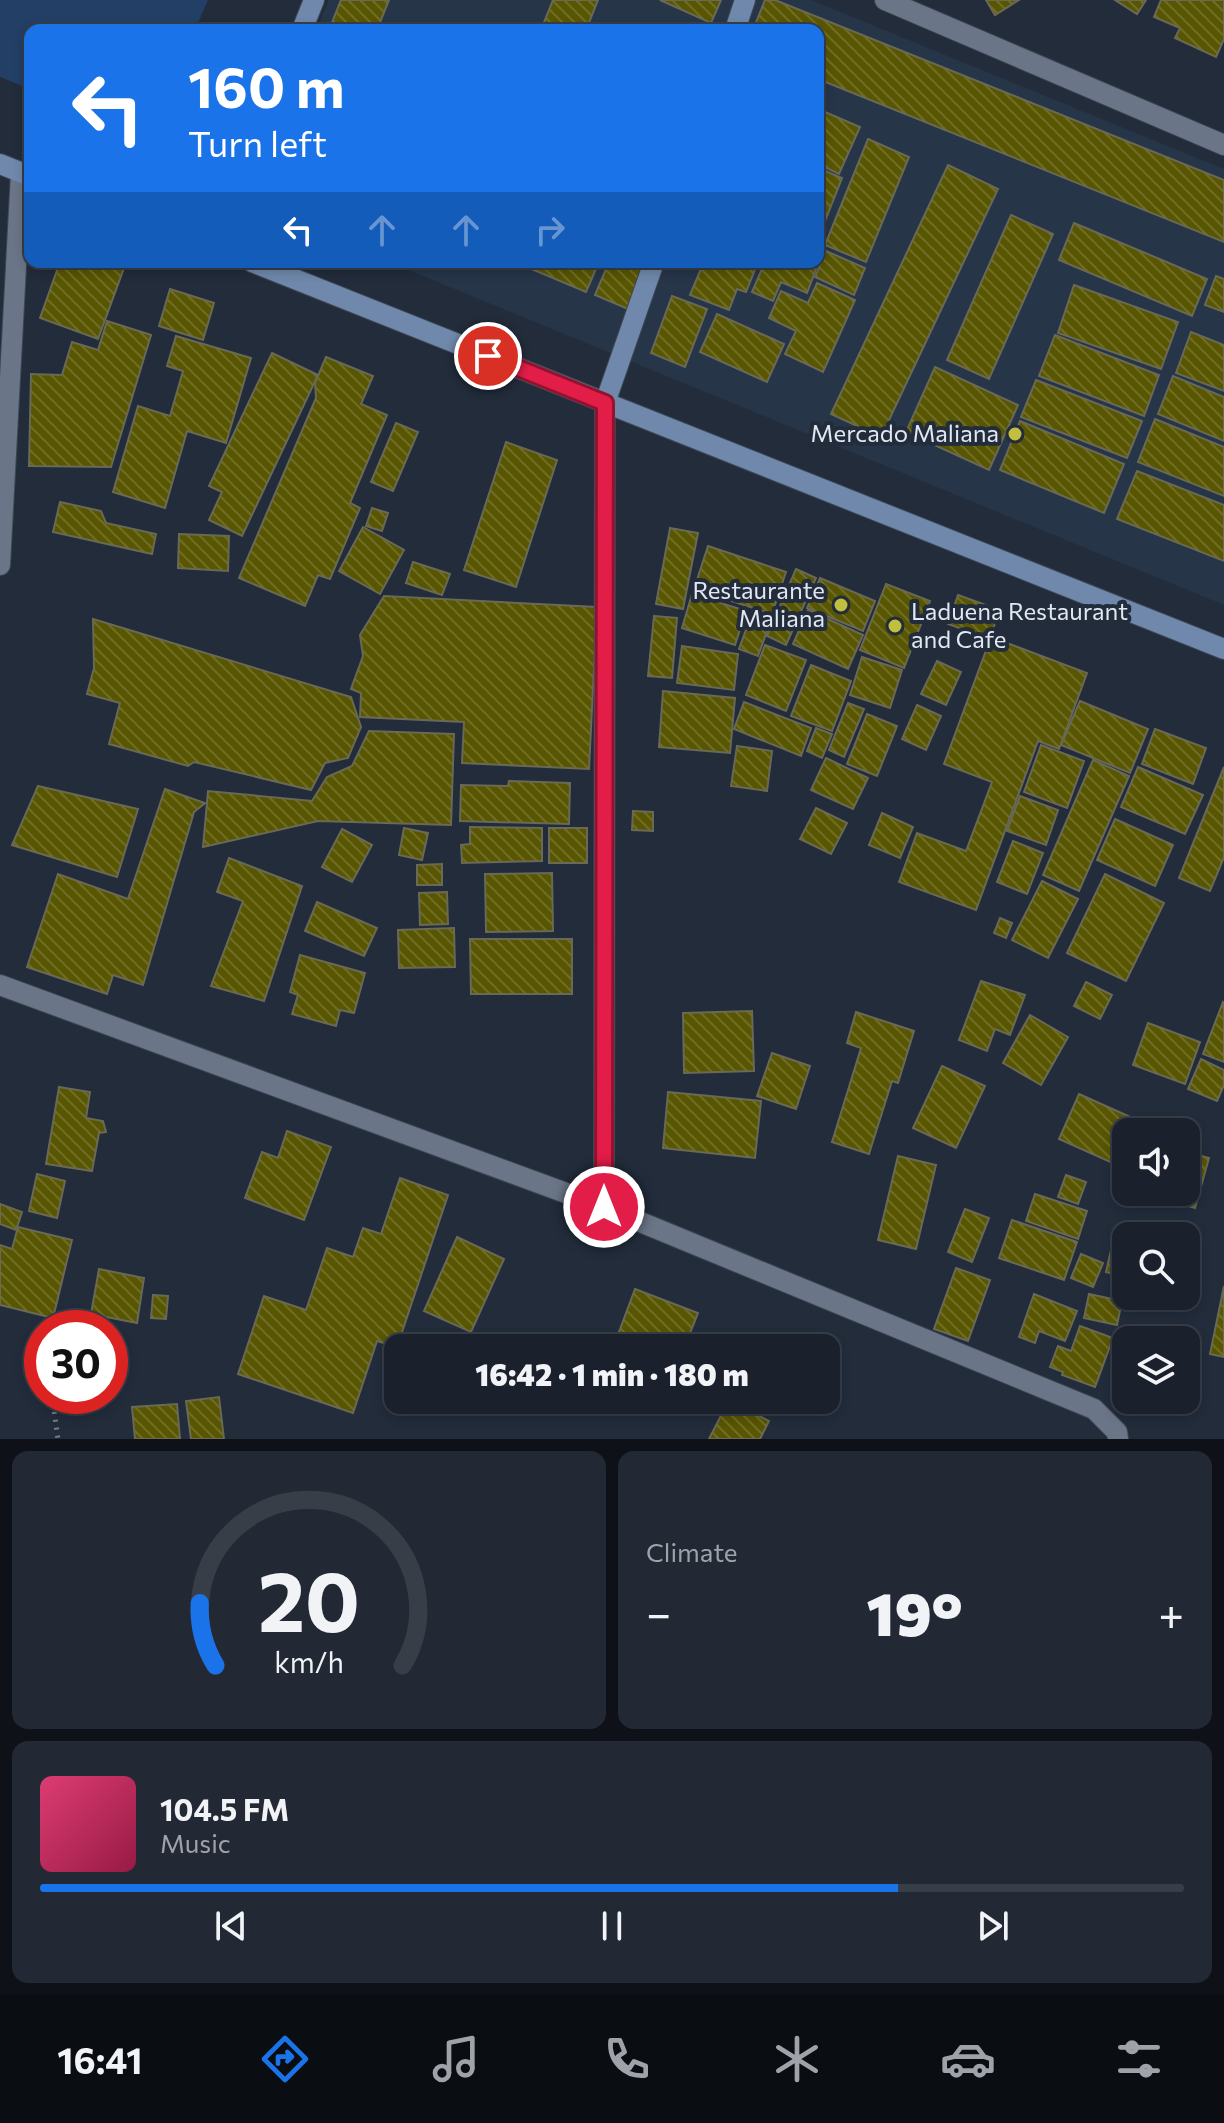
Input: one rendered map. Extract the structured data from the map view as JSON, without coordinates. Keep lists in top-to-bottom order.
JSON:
{
  "places": ["Mercado Maliana", "Restaurante Maliana", "Laduena Restaurant and Cafe"],
  "page": {
    "turn": ["160 m", "Turn left"],
    "limit": "30",
    "trip": "16:42 · 1 min · 180 m",
    "tile": "Climate",
    "heat": ["−", "19°", "+"],
    "song": ["104.5 FM", "Music"],
    "tabs": "16:41",
    "gauge": ["20", "km/h"]
  }
}
